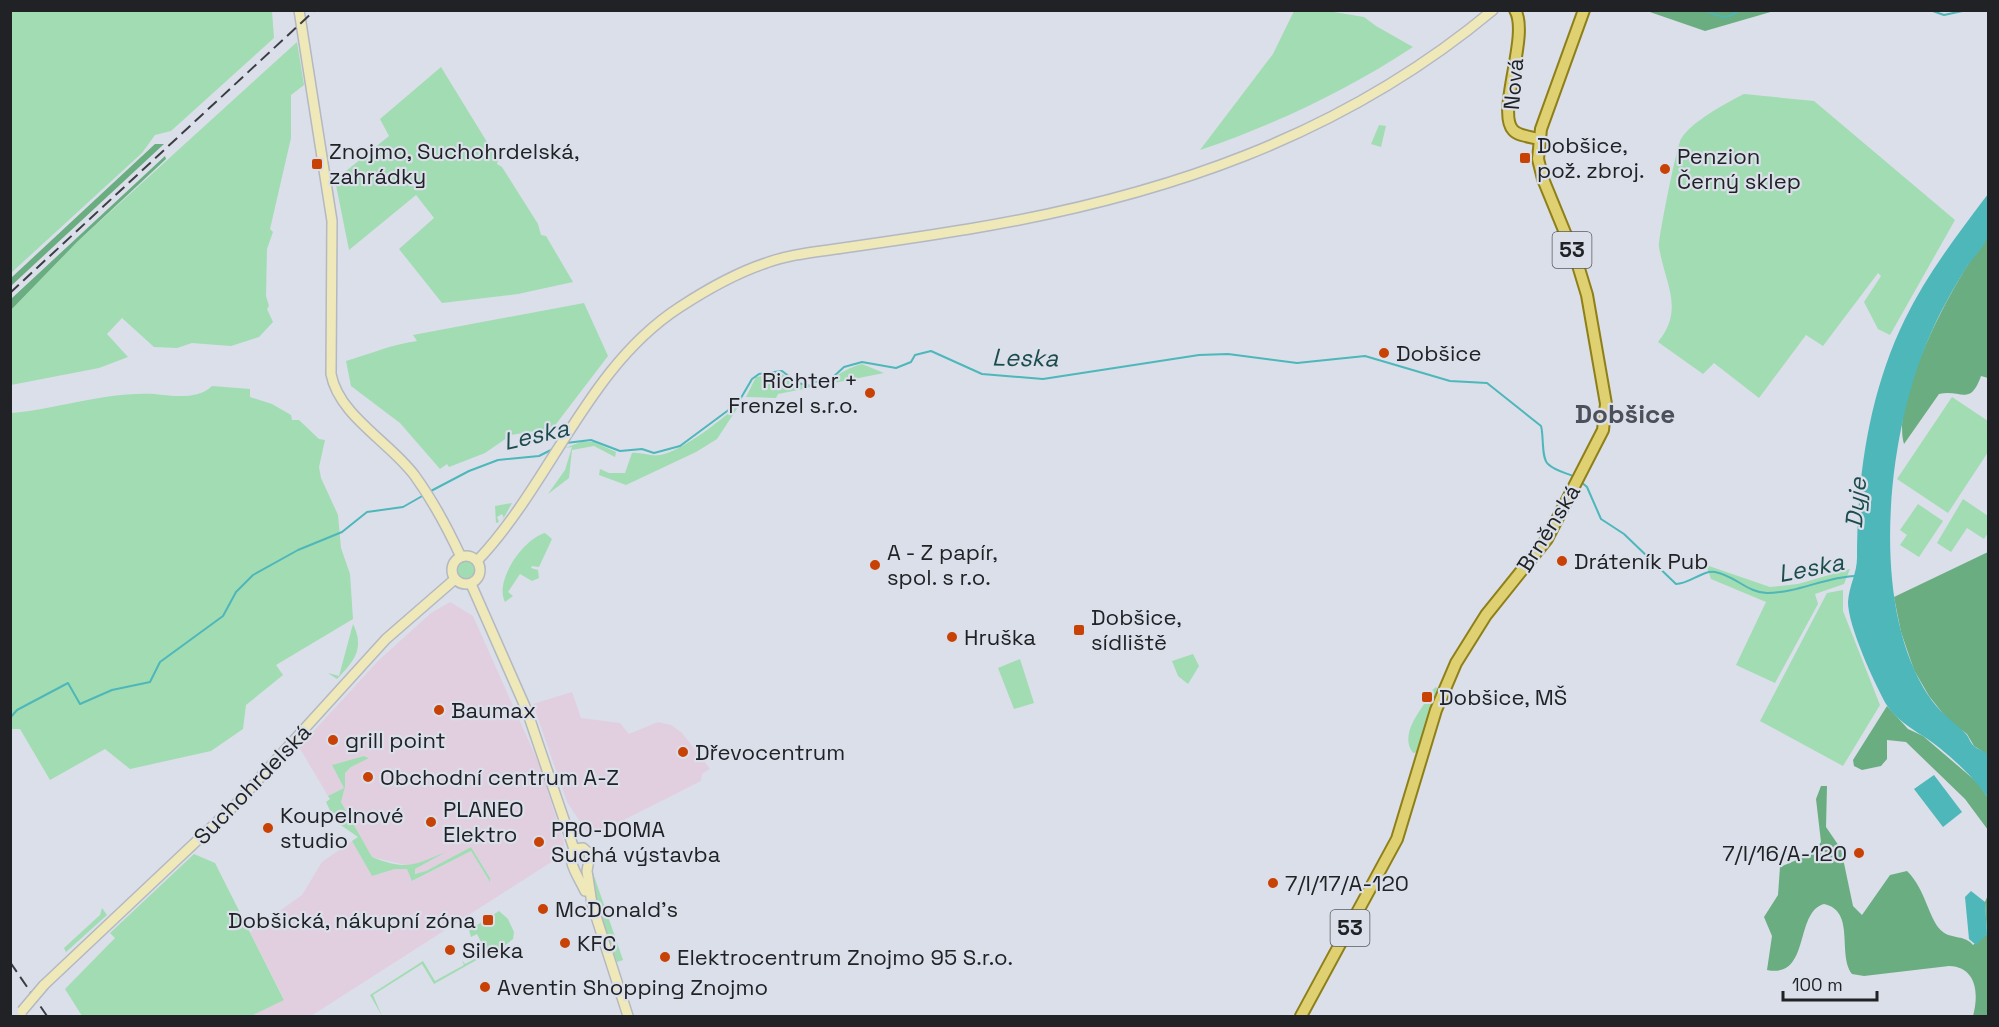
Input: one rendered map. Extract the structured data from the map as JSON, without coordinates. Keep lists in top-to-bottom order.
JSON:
{
  "streets": {
    "main road": [
      "Nová",
      "53",
      "Brněnská",
      "Suchohrdelská"
    ]
  },
  "crossings": [
    ["Nová", "Brněnská"]
  ],
  "districts": ["Dobšice"],
  "water": ["Leska", "Dyje"],
  "places": {
    "transit": [
      "Dobšice, pož. zbroj.",
      "Znojmo, Suchohrdelská, zahrádky",
      "Dobšice, sídliště",
      "Dobšice, MŠ",
      "Dobšická, nákupní zóna"
    ],
    "other": [
      "Penzion Černý sklep",
      "Dobšice",
      "Richter + Frenzel s.r.o.",
      "Dráteník Pub",
      "A - Z papír, spol. s r.o.",
      "Hruška",
      "Baumax",
      "grill point",
      "Dřevocentrum",
      "Obchodní centrum A-Z",
      "PLANEO Elektro",
      "Koupelnové studio",
      "PRO-DOMA Suchá výstavba",
      "7/I/16/A-120",
      "7/I/17/A-120",
      "McDonald's",
      "KFC",
      "Sileka",
      "Elektrocentrum Znojmo 95 S.r.o.",
      "Aventin Shopping Znojmo"
    ]
  },
  "scale_bar": "100 m"
}
